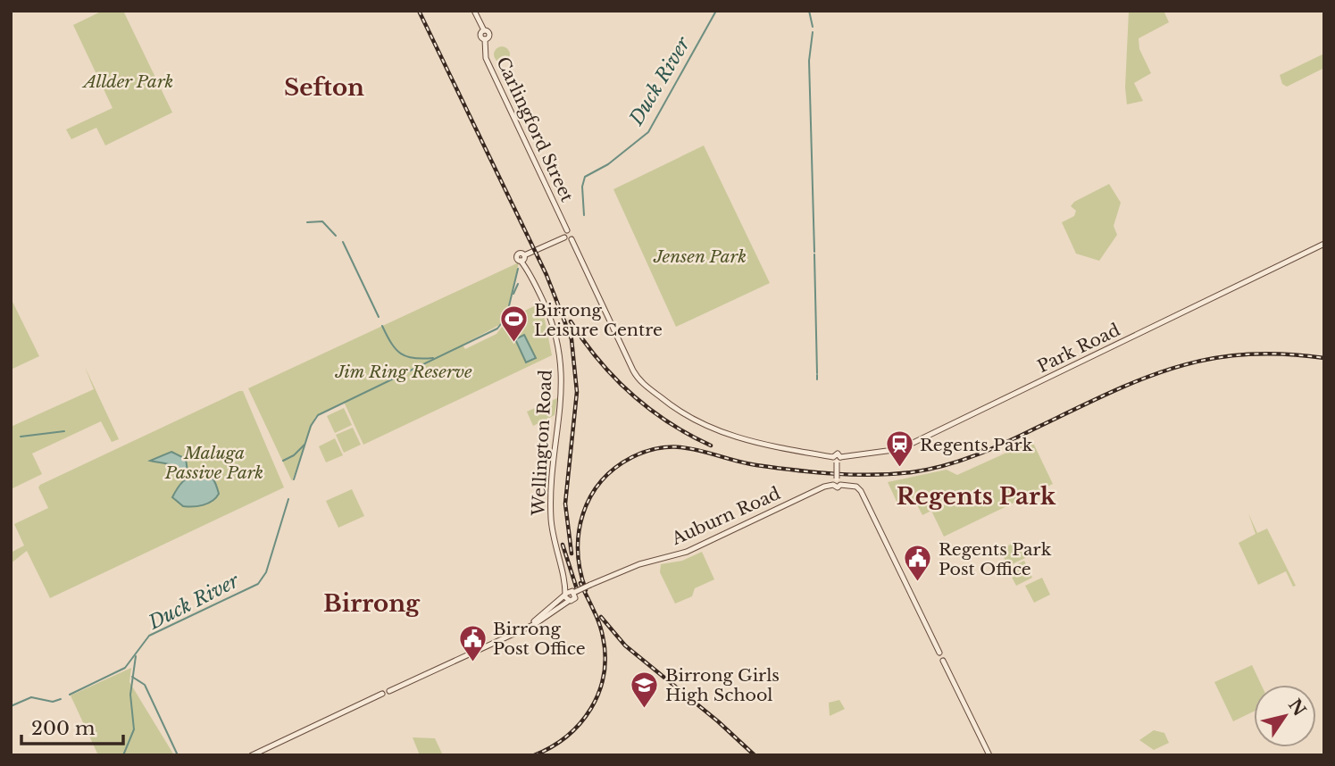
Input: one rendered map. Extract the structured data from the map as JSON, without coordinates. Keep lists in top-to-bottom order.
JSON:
{
  "streets": {
    "main road": [
      "Carlingford Street",
      "Park Road",
      "Wellington Road",
      "Auburn Road"
    ]
  },
  "crossings": [
    ["Wellington Road", "Auburn Road"]
  ],
  "districts": ["Sefton", "Regents Park", "Birrong"],
  "water": ["Duck River"],
  "parks": [
    "Allder Park",
    "Jensen Park",
    "Jim Ring Reserve",
    "Maluga Passive Park"
  ],
  "places": {
    "sports": ["Birrong Leisure Centre"],
    "station": ["Regents Park"],
    "public building": ["Regents Park Post Office", "Birrong Post Office"],
    "school or university": ["Birrong Girls High School"]
  },
  "scale_bar": "200 m",
  "north": "top right"
}
